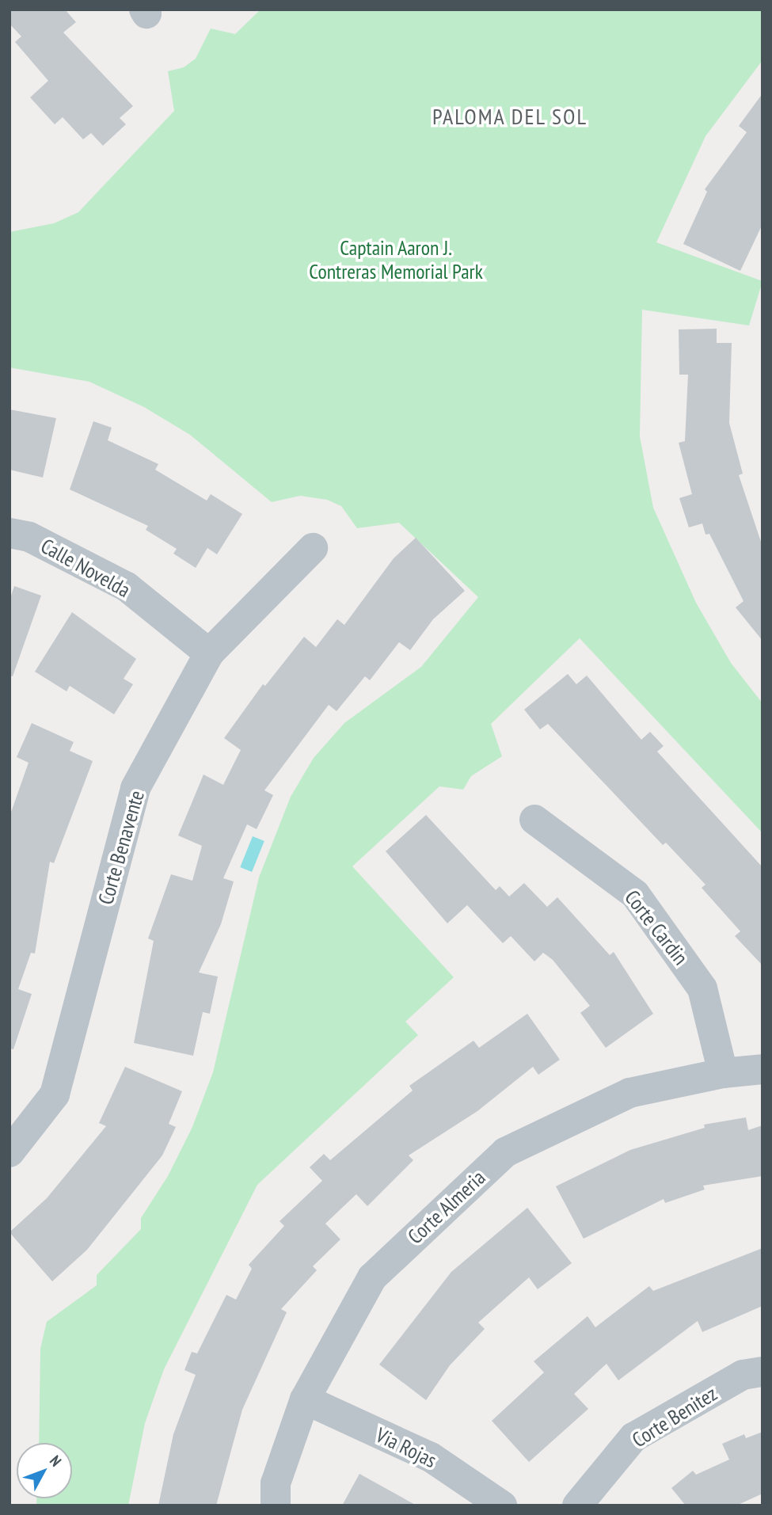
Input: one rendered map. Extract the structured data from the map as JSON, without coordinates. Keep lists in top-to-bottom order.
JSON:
{
  "streets": {
    "street": [
      "Calle Novelda",
      "Corte Benavente",
      "Corte Cardin",
      "Corte Almeria",
      "Corte Benitez",
      "Via Rojas"
    ]
  },
  "crossings": [
    ["Calle Novelda", "Corte Benavente"],
    ["Corte Cardin", "Corte Almeria"],
    ["Corte Almeria", "Via Rojas"]
  ],
  "districts": ["PALOMA DEL SOL"],
  "parks": ["Captain Aaron J. Contreras Memorial Park"],
  "north": "top right"
}
